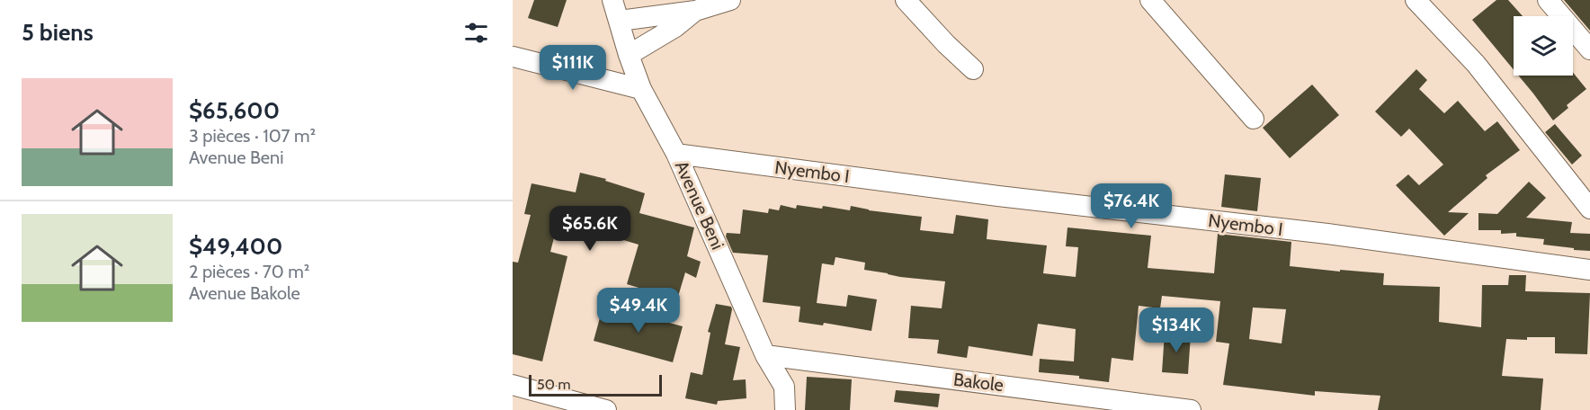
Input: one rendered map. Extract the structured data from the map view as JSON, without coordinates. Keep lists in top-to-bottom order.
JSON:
{
  "streets": {
    "street": ["Nyembo I", "Avenue Beni", "Bakole"]
  },
  "crossings": [
    ["Nyembo I", "Avenue Beni"],
    ["Avenue Beni", "Bakole"]
  ],
  "scale_bar": "50 m",
  "page": {
    "heading": "5 biens",
    "price": [
      "$111K",
      "$76.4K",
      "$65.6K",
      "$49.4K",
      "$134K"
    ],
    "list": [
      {
        "name": "$65,600",
        "note": "3 pièces · 107 m² · Avenue Beni"
      },
      {
        "name": "$49,400",
        "note": "2 pièces · 70 m² · Avenue Bakole"
      }
    ],
    "scale": "50 m"
  }
}
